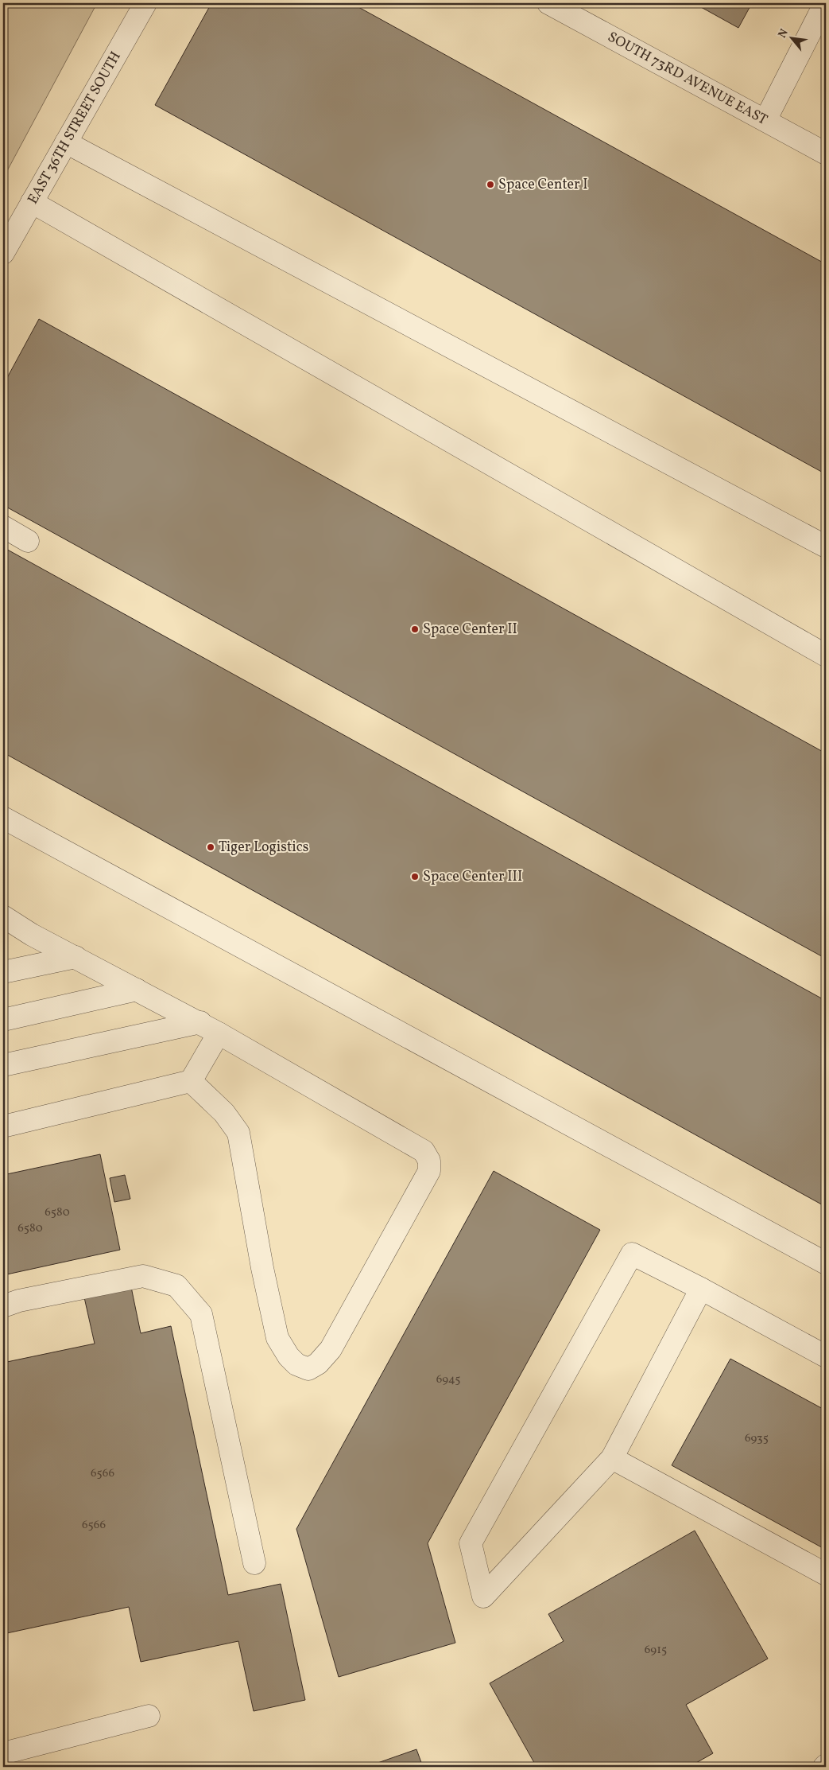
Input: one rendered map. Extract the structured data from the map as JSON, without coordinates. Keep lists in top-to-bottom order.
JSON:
{
  "streets": {
    "street": ["SOUTH 73RD AVENUE EAST", "EAST 36TH STREET SOUTH"]
  },
  "places": [
    "Space Center I",
    "Space Center II",
    "Tiger Logistics",
    "Space Center III"
  ],
  "house_numbers": [
    "6580",
    "6580",
    "6945",
    "6935",
    "6566",
    "6566",
    "6915"
  ],
  "north": "top left"
}
